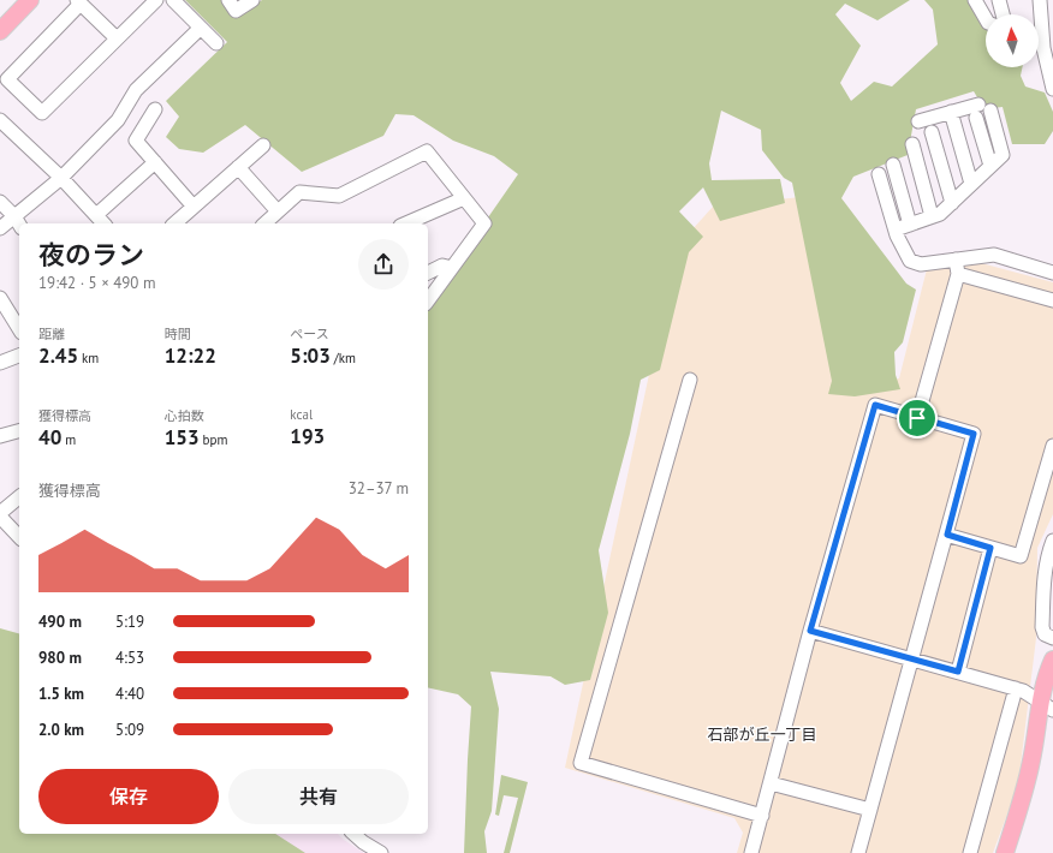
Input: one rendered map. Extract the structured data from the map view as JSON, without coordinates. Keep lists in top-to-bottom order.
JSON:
{
  "districts": ["石部が丘一丁目"],
  "north": "top",
  "page": {
    "heading": ["夜のラン", "19:42 · 5 × 490 m"],
    "stats": [
      ["距離", "2.45 km"],
      ["時間", "12:22"],
      ["ペース", "5:03 /km"],
      ["獲得標高", "40 m"],
      ["心拍数", "153 bpm"],
      ["kcal", "193"]
    ],
    "chart": ["獲得標高", "32–37 m"],
    "list": [
      {
        "name": "490 m",
        "note": "5:19"
      },
      {
        "name": "980 m",
        "note": "4:53"
      },
      {
        "name": "1.5 km",
        "note": "4:40"
      },
      {
        "name": "2.0 km",
        "note": "5:09"
      }
    ],
    "buttons": ["保存", "共有"]
  }
}
